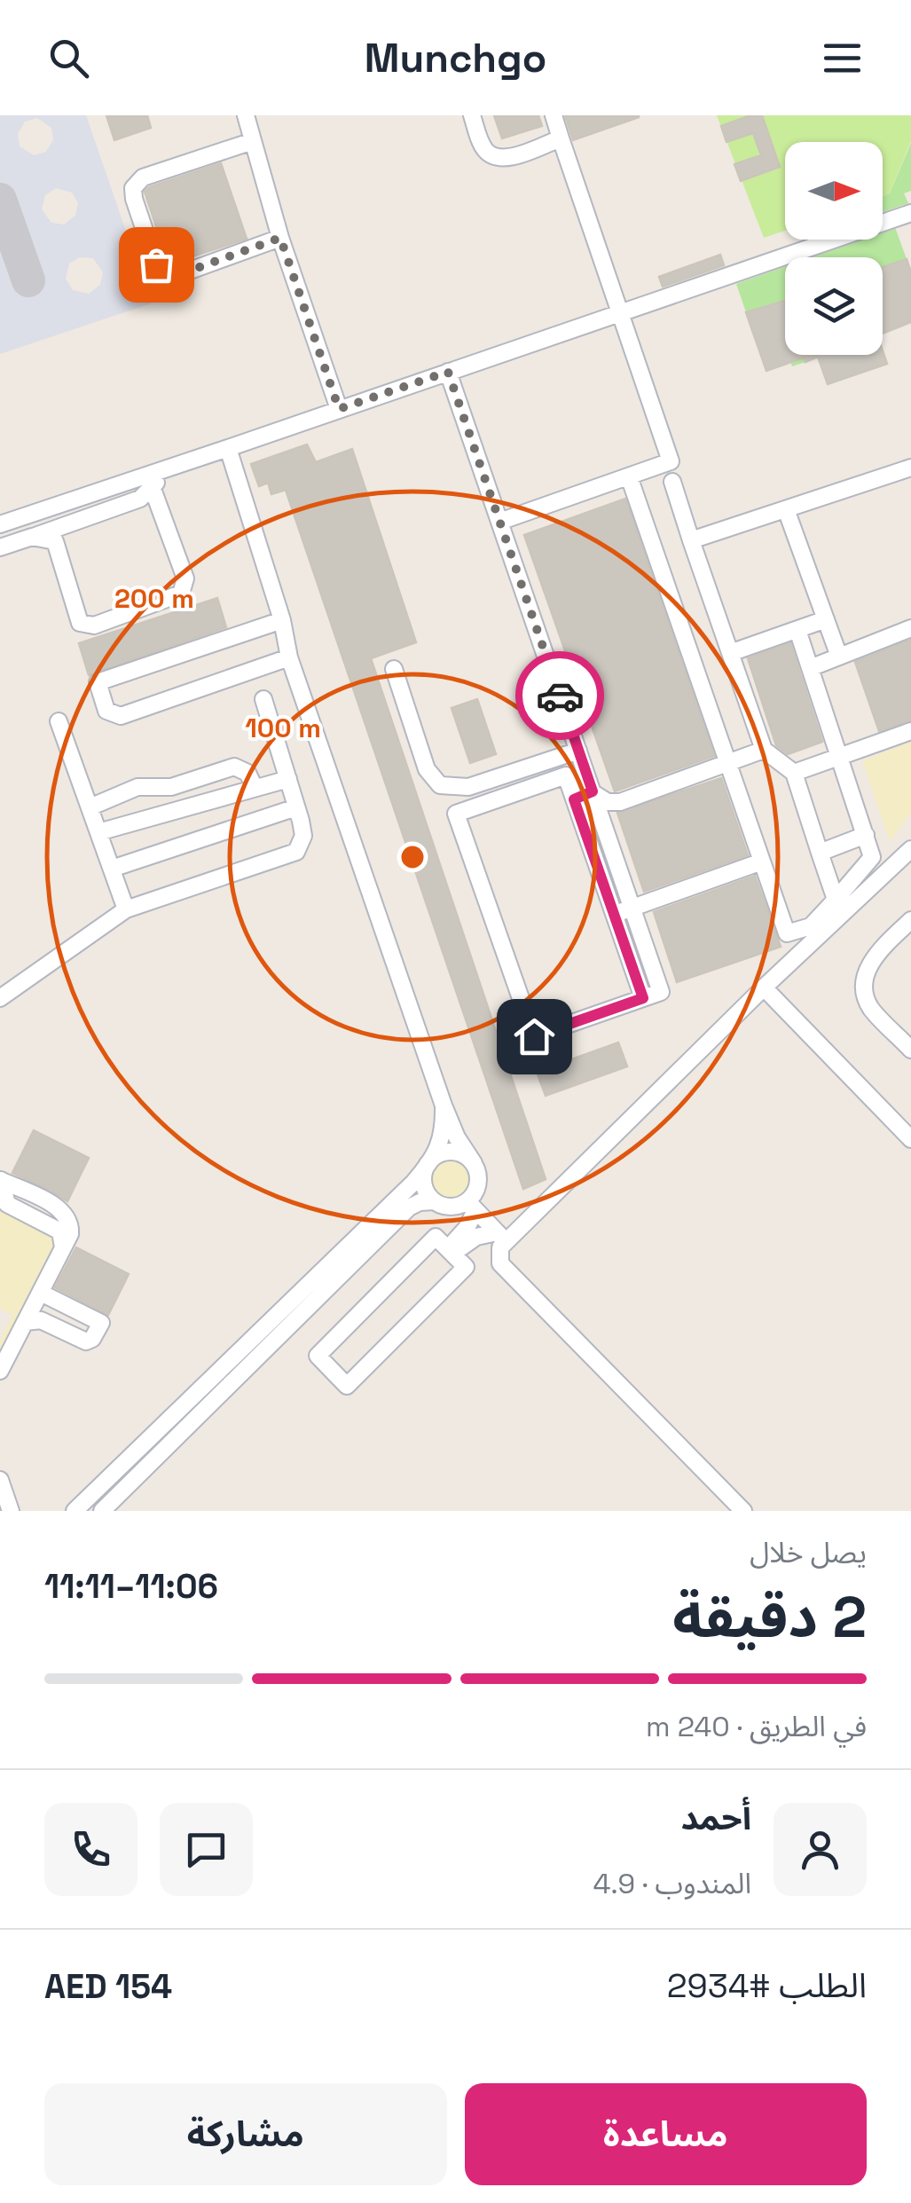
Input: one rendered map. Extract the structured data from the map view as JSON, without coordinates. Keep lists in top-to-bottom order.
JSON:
{
  "north": "right",
  "page": {
    "header": "Munchgo",
    "heading": ["2 دقيقة", "يصل خلال", "11:06–11:11"],
    "panel": [
      "أحمد",
      "المندوب · 4.9",
      "الطلب #2934",
      "AED 154"
    ],
    "bar": "في الطريق · 240 m",
    "buttons": ["مساعدة", "مشاركة"]
  },
  "rings": ["200 m", "100 m"]
}
